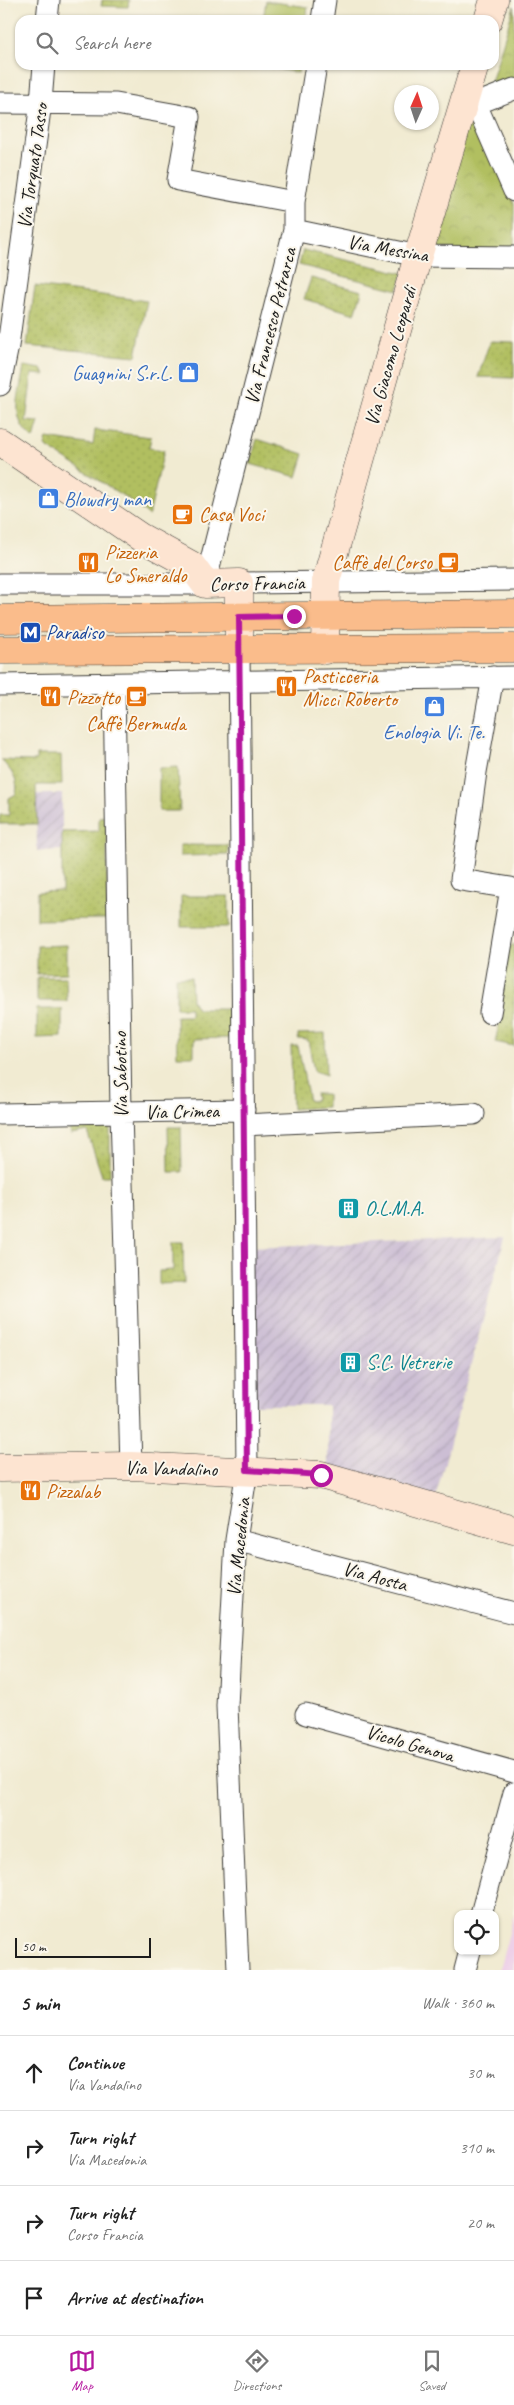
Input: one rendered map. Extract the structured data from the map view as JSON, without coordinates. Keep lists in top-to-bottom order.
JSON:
{
  "streets": {
    "main road": ["Corso Francia"],
    "street": [
      "Via Torquato Tasso",
      "Via Messina",
      "Via Francesco Petrarca",
      "Via Giacomo Leopardi",
      "Via Sabotino",
      "Via Crimea",
      "Via Vandalino",
      "Via Macedonia",
      "Via Aosta",
      "Vicolo Genova"
    ]
  },
  "crossings": [
    ["Via Messina", "Via Francesco Petrarca"],
    ["Via Messina", "Via Giacomo Leopardi"],
    ["Via Francesco Petrarca", "Corso Francia"],
    ["Via Giacomo Leopardi", "Corso Francia"],
    ["Corso Francia", "Via Macedonia"],
    ["Via Sabotino", "Via Crimea"],
    ["Via Sabotino", "Via Vandalino"],
    ["Via Crimea", "Via Macedonia"],
    ["Via Vandalino", "Via Macedonia"],
    ["Via Macedonia", "Via Aosta"]
  ],
  "places": {
    "shop": ["Guagnini S.r.L.", "Blowdry man", "Enologia Vi. Te."],
    "cafe": ["Casa Voci", "Caffè del Corso", "Caffè Bermuda"],
    "restaurant": [
      "Pizzeria Lo Smeraldo",
      "Pasticceria Micci Roberto",
      "Pizzotto",
      "Pizzalab"
    ],
    "metro station": ["Paradiso"],
    "building": ["O.L.M.A.", "S.C. Vetrerie"]
  },
  "scale_bar": "50 m",
  "north": "top",
  "page": {
    "search": "Search here",
    "scale": "50 m",
    "heading": ["5 min", "Walk · 360 m"],
    "list": [
      ["Continue", "Via Vandalino", "30 m"],
      ["Turn right", "Via Macedonia", "310 m"],
      ["Turn right", "Corso Francia", "20 m"],
      "Arrive at destination"
    ],
    "nav": ["Map", "Directions", "Saved"]
  }
}
